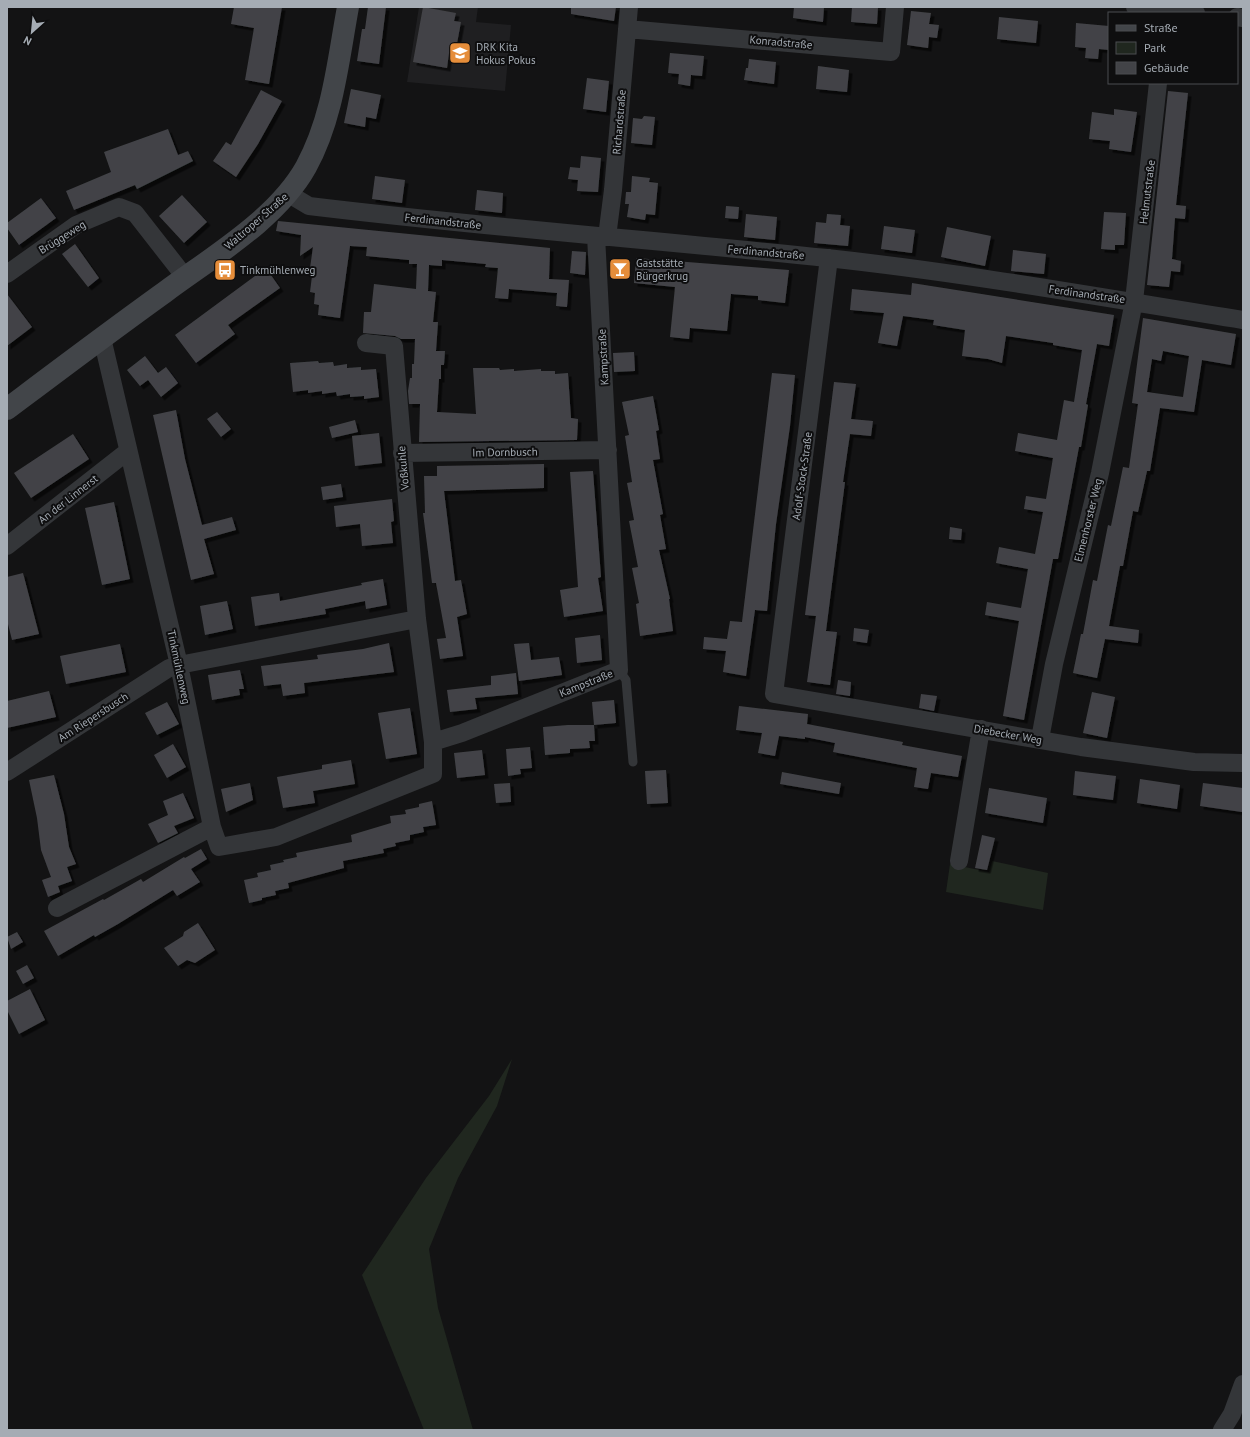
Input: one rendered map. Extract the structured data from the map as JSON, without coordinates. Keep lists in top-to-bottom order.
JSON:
{
  "streets": {
    "main road": ["Waltroper Straße"],
    "street": [
      "Konradstraße",
      "Richardstraße",
      "Helmutstraße",
      "Ferdinandstraße",
      "Brüggeweg",
      "Kampstraße",
      "Im Dornbusch",
      "Voßkuhle",
      "Adolf-Stock-Straße",
      "An der Linnerst",
      "Elmenhorster Weg",
      "Tinkmühlenweg",
      "Am Riepersbusch",
      "Diebecker Weg"
    ]
  },
  "crossings": [
    ["Konradstraße", "Richardstraße"],
    ["Richardstraße", "Ferdinandstraße"],
    ["Richardstraße", "Kampstraße"],
    ["Helmutstraße", "Ferdinandstraße"],
    ["Helmutstraße", "Elmenhorster Weg"],
    ["Waltroper Straße", "Ferdinandstraße"],
    ["Waltroper Straße", "Brüggeweg"],
    ["Waltroper Straße", "Tinkmühlenweg"],
    ["Ferdinandstraße", "Kampstraße"],
    ["Ferdinandstraße", "Adolf-Stock-Straße"],
    ["Ferdinandstraße", "Elmenhorster Weg"],
    ["Kampstraße", "Im Dornbusch"],
    ["Kampstraße", "Voßkuhle"],
    ["Im Dornbusch", "Voßkuhle"],
    ["Adolf-Stock-Straße", "Diebecker Weg"],
    ["An der Linnerst", "Tinkmühlenweg"],
    ["Elmenhorster Weg", "Diebecker Weg"],
    ["Tinkmühlenweg", "Am Riepersbusch"]
  ],
  "places": {
    "school or university": ["DRK Kita Hokus Pokus"],
    "bar": ["Gaststätte Bürgerkrug"],
    "bus stop": ["Tinkmühlenweg"]
  },
  "legend": ["Straße", "Park", "Gebäude"],
  "north": "bottom left"
}
